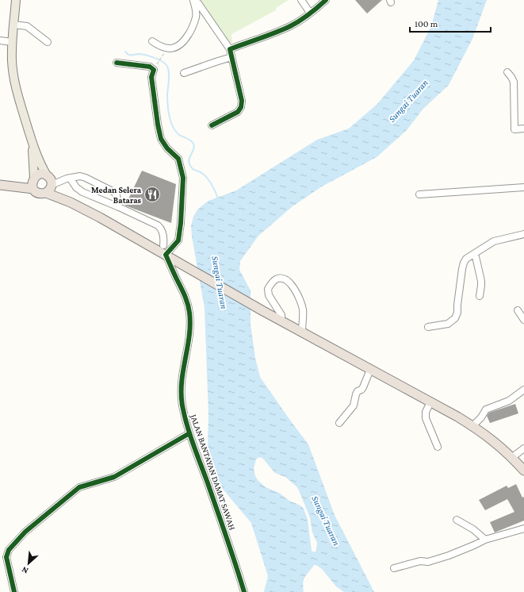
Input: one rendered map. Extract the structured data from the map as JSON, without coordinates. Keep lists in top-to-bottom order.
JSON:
{
  "streets": {
    "street": ["JALAN BANTAYAN DAMAT SAWAH"]
  },
  "water": ["Sungai Tuaran"],
  "places": {
    "restaurant": ["Medan Selera Bataras"]
  },
  "scale_bar": "100 m",
  "north": "bottom left"
}
